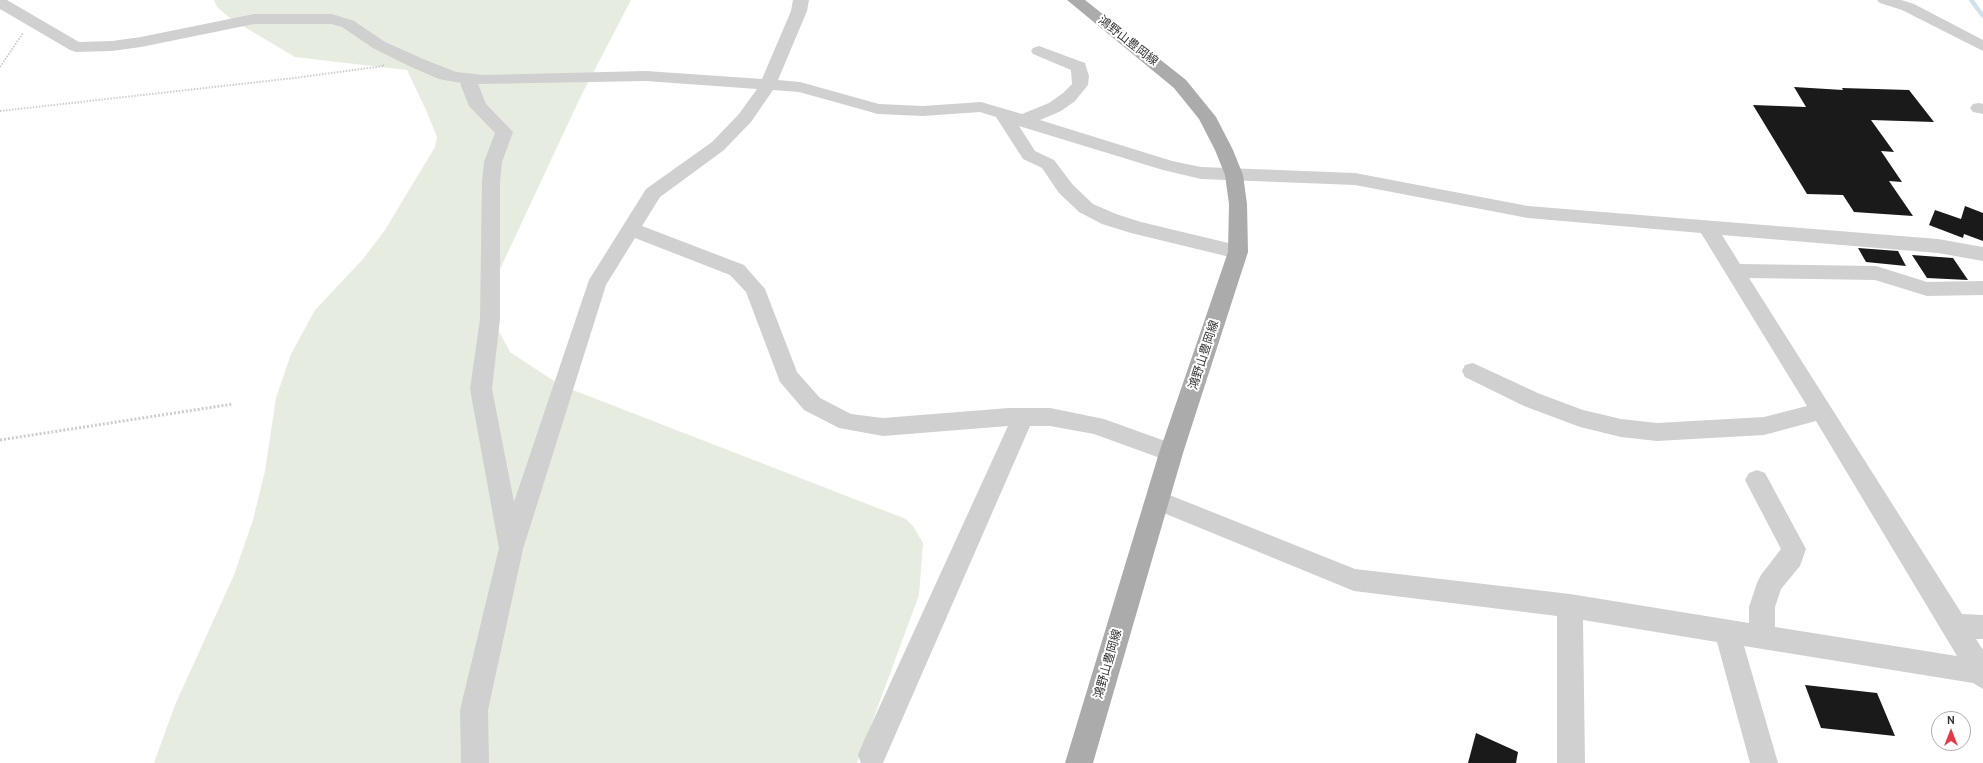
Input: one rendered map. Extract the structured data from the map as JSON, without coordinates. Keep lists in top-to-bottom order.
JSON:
{
  "streets": {
    "main road": ["鴻野山豊岡線"]
  },
  "north": "top"
}
